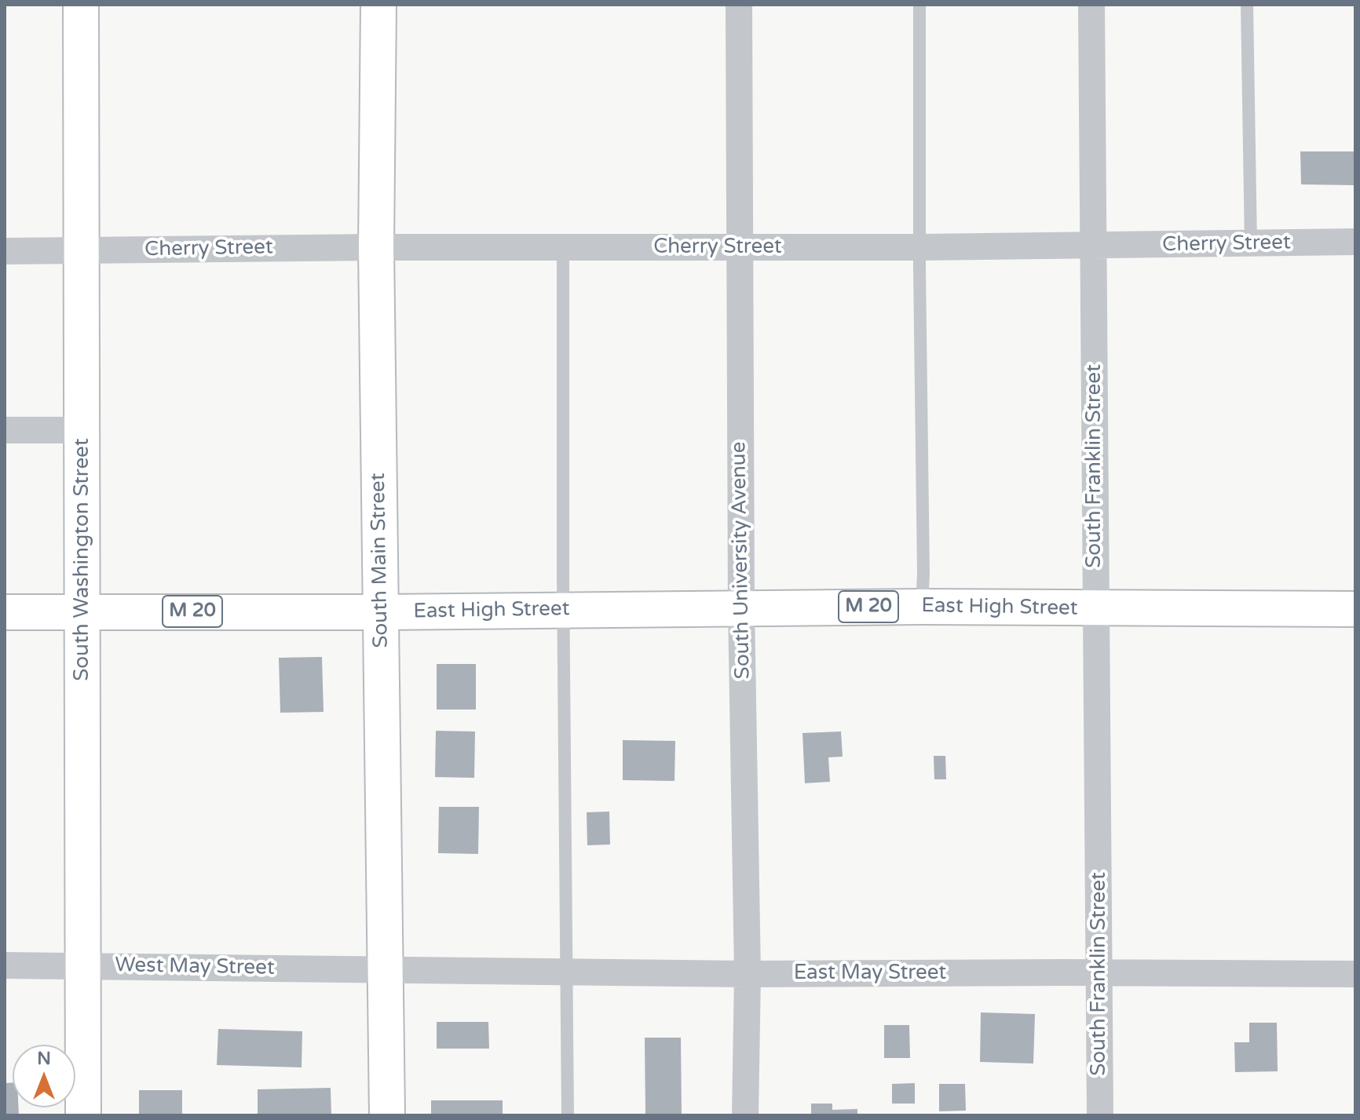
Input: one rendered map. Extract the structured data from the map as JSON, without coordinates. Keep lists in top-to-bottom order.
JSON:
{
  "streets": {
    "street": [
      "Cherry Street",
      "South Franklin Street",
      "South Washington Street",
      "South Main Street",
      "South University Avenue",
      "M 20",
      "East High Street",
      "West May Street",
      "East May Street"
    ]
  },
  "crossings": [
    ["Cherry Street", "South Franklin Street"],
    ["Cherry Street", "South Washington Street"],
    ["Cherry Street", "South Main Street"],
    ["Cherry Street", "South University Avenue"],
    ["South Franklin Street", "East High Street"],
    ["South Franklin Street", "East May Street"],
    ["South Washington Street", "M 20"],
    ["South Washington Street", "West May Street"],
    ["South Main Street", "M 20"],
    ["South Main Street", "East High Street"],
    ["South Main Street", "West May Street"],
    ["South Main Street", "East May Street"],
    ["South University Avenue", "East High Street"],
    ["South University Avenue", "East May Street"],
    ["M 20", "East High Street"],
    ["West May Street", "East May Street"]
  ],
  "north": "top"
}
